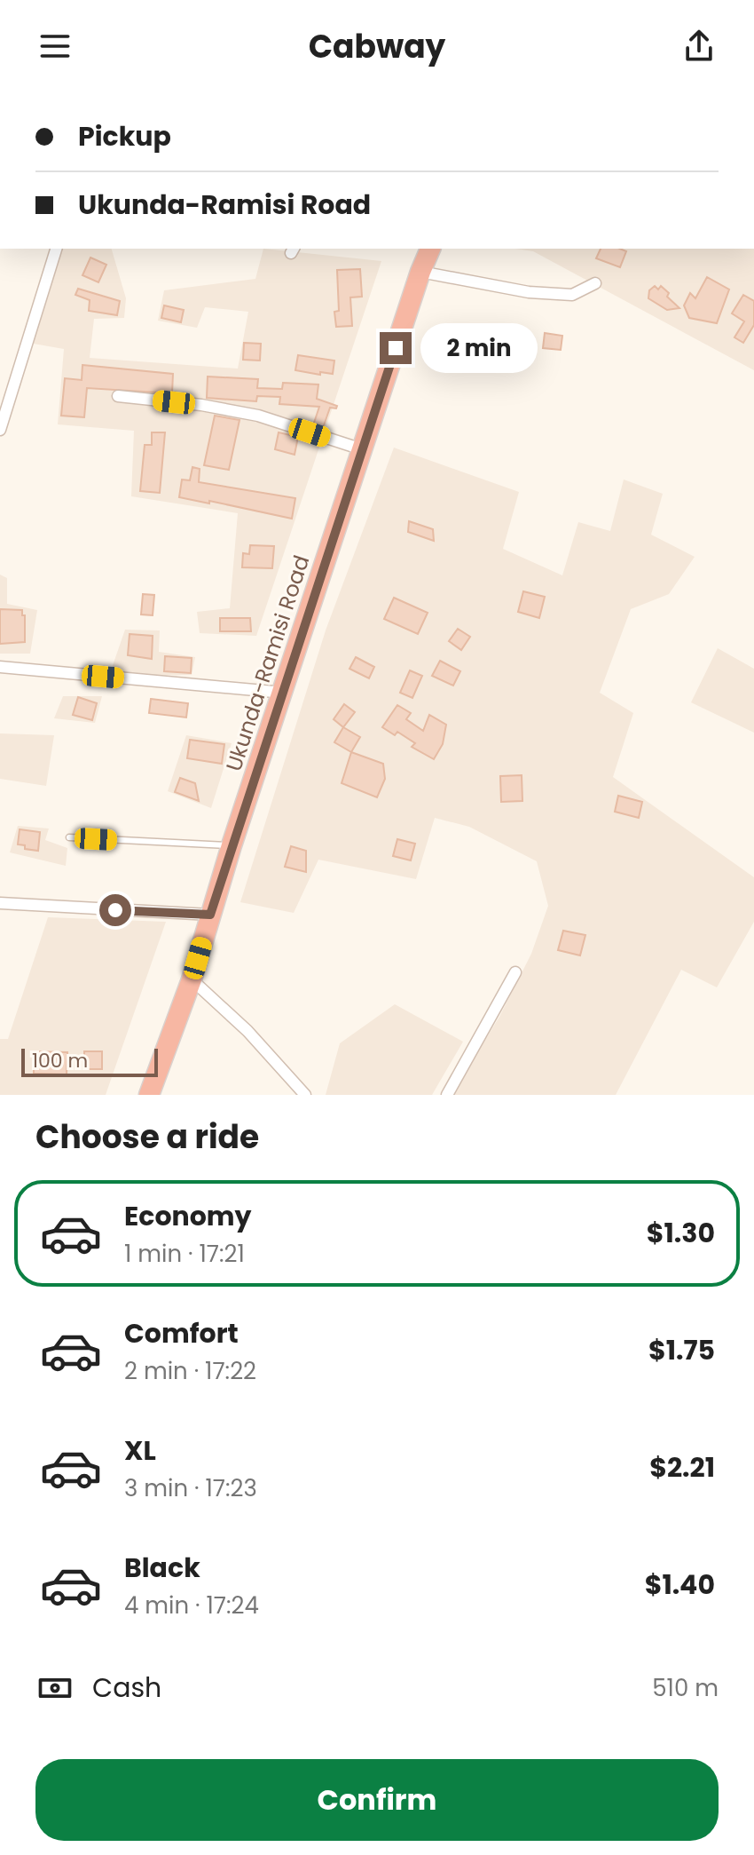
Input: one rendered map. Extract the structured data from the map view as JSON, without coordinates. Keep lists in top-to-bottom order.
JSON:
{
  "streets": {
    "highway": ["Ukunda-Ramisi Road"]
  },
  "scale_bar": "100 m",
  "page": {
    "header": "Cabway",
    "banner": ["Pickup", "Ukunda-Ramisi Road"],
    "bubble": "2 min",
    "scale": "100 m",
    "heading": "Choose a ride",
    "list": [
      {
        "name": "Economy",
        "note": "1 min · 17:21",
        "value": "$1.30"
      },
      {
        "name": "Comfort",
        "note": "2 min · 17:22",
        "value": "$1.75"
      },
      {
        "name": "XL",
        "note": "3 min · 17:23",
        "value": "$2.21"
      },
      {
        "name": "Black",
        "note": "4 min · 17:24",
        "value": "$1.40"
      }
    ],
    "pay": ["Cash", "510 m"],
    "buttons": "Confirm"
  }
}
